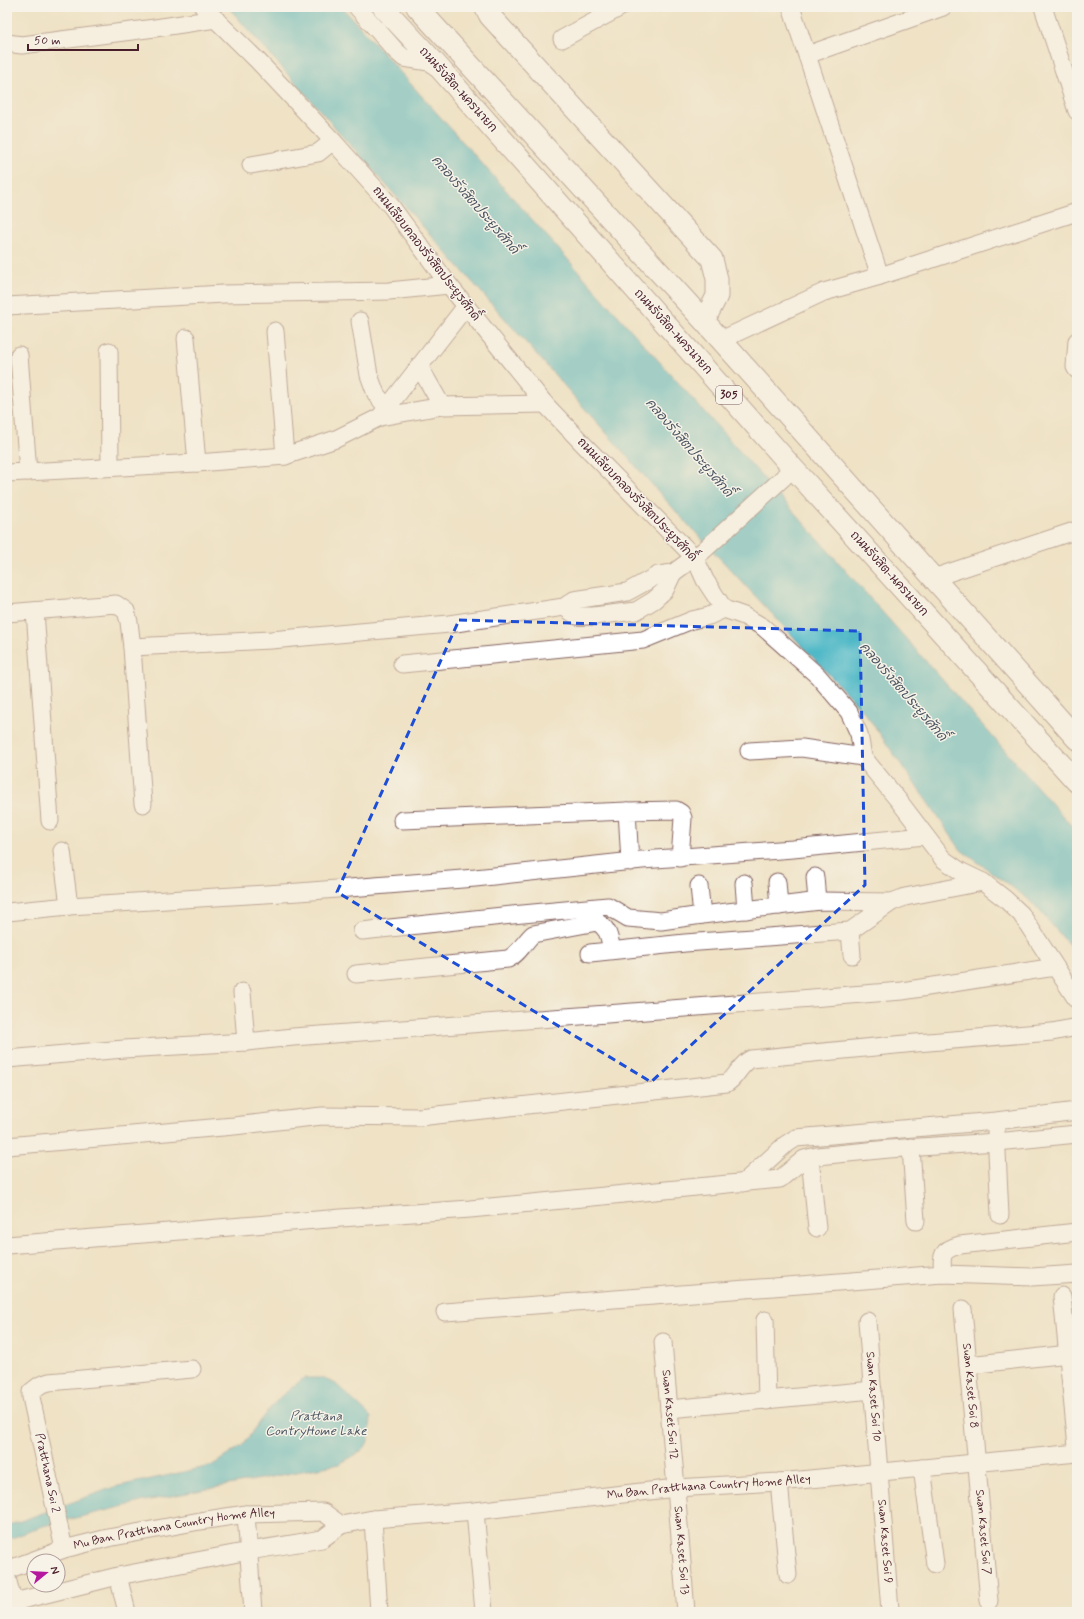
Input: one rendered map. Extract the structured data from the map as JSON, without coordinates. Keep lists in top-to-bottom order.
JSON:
{
  "streets": {
    "main road": ["ถนนรังสิต-นครนายก", "305"],
    "street": [
      "ถนนเลียบคลองรังสิตประยูรศักดิ์",
      "Suan Kaset Soi 8",
      "Suan Kaset Soi 10",
      "Suan Kaset Soi 12",
      "Pratthana Soi 2",
      "Mu Ban Pratthana Country Home Alley",
      "Suan Kaset Soi 7",
      "Suan Kaset Soi 9",
      "Suan Kaset Soi 13"
    ]
  },
  "crossings": [
    ["Suan Kaset Soi 8", "Mu Ban Pratthana Country Home Alley"],
    ["Suan Kaset Soi 8", "Suan Kaset Soi 7"],
    ["Suan Kaset Soi 10", "Mu Ban Pratthana Country Home Alley"],
    ["Suan Kaset Soi 10", "Suan Kaset Soi 9"],
    ["Suan Kaset Soi 12", "Mu Ban Pratthana Country Home Alley"],
    ["Suan Kaset Soi 12", "Suan Kaset Soi 13"],
    ["Pratthana Soi 2", "Mu Ban Pratthana Country Home Alley"],
    ["Mu Ban Pratthana Country Home Alley", "Suan Kaset Soi 7"],
    ["Mu Ban Pratthana Country Home Alley", "Suan Kaset Soi 9"],
    ["Mu Ban Pratthana Country Home Alley", "Suan Kaset Soi 13"]
  ],
  "water": ["คลองรังสิตประยูรศักดิ์", "Prattana ContryHome Lake"],
  "scale_bar": "50 m",
  "north": "right"
}
